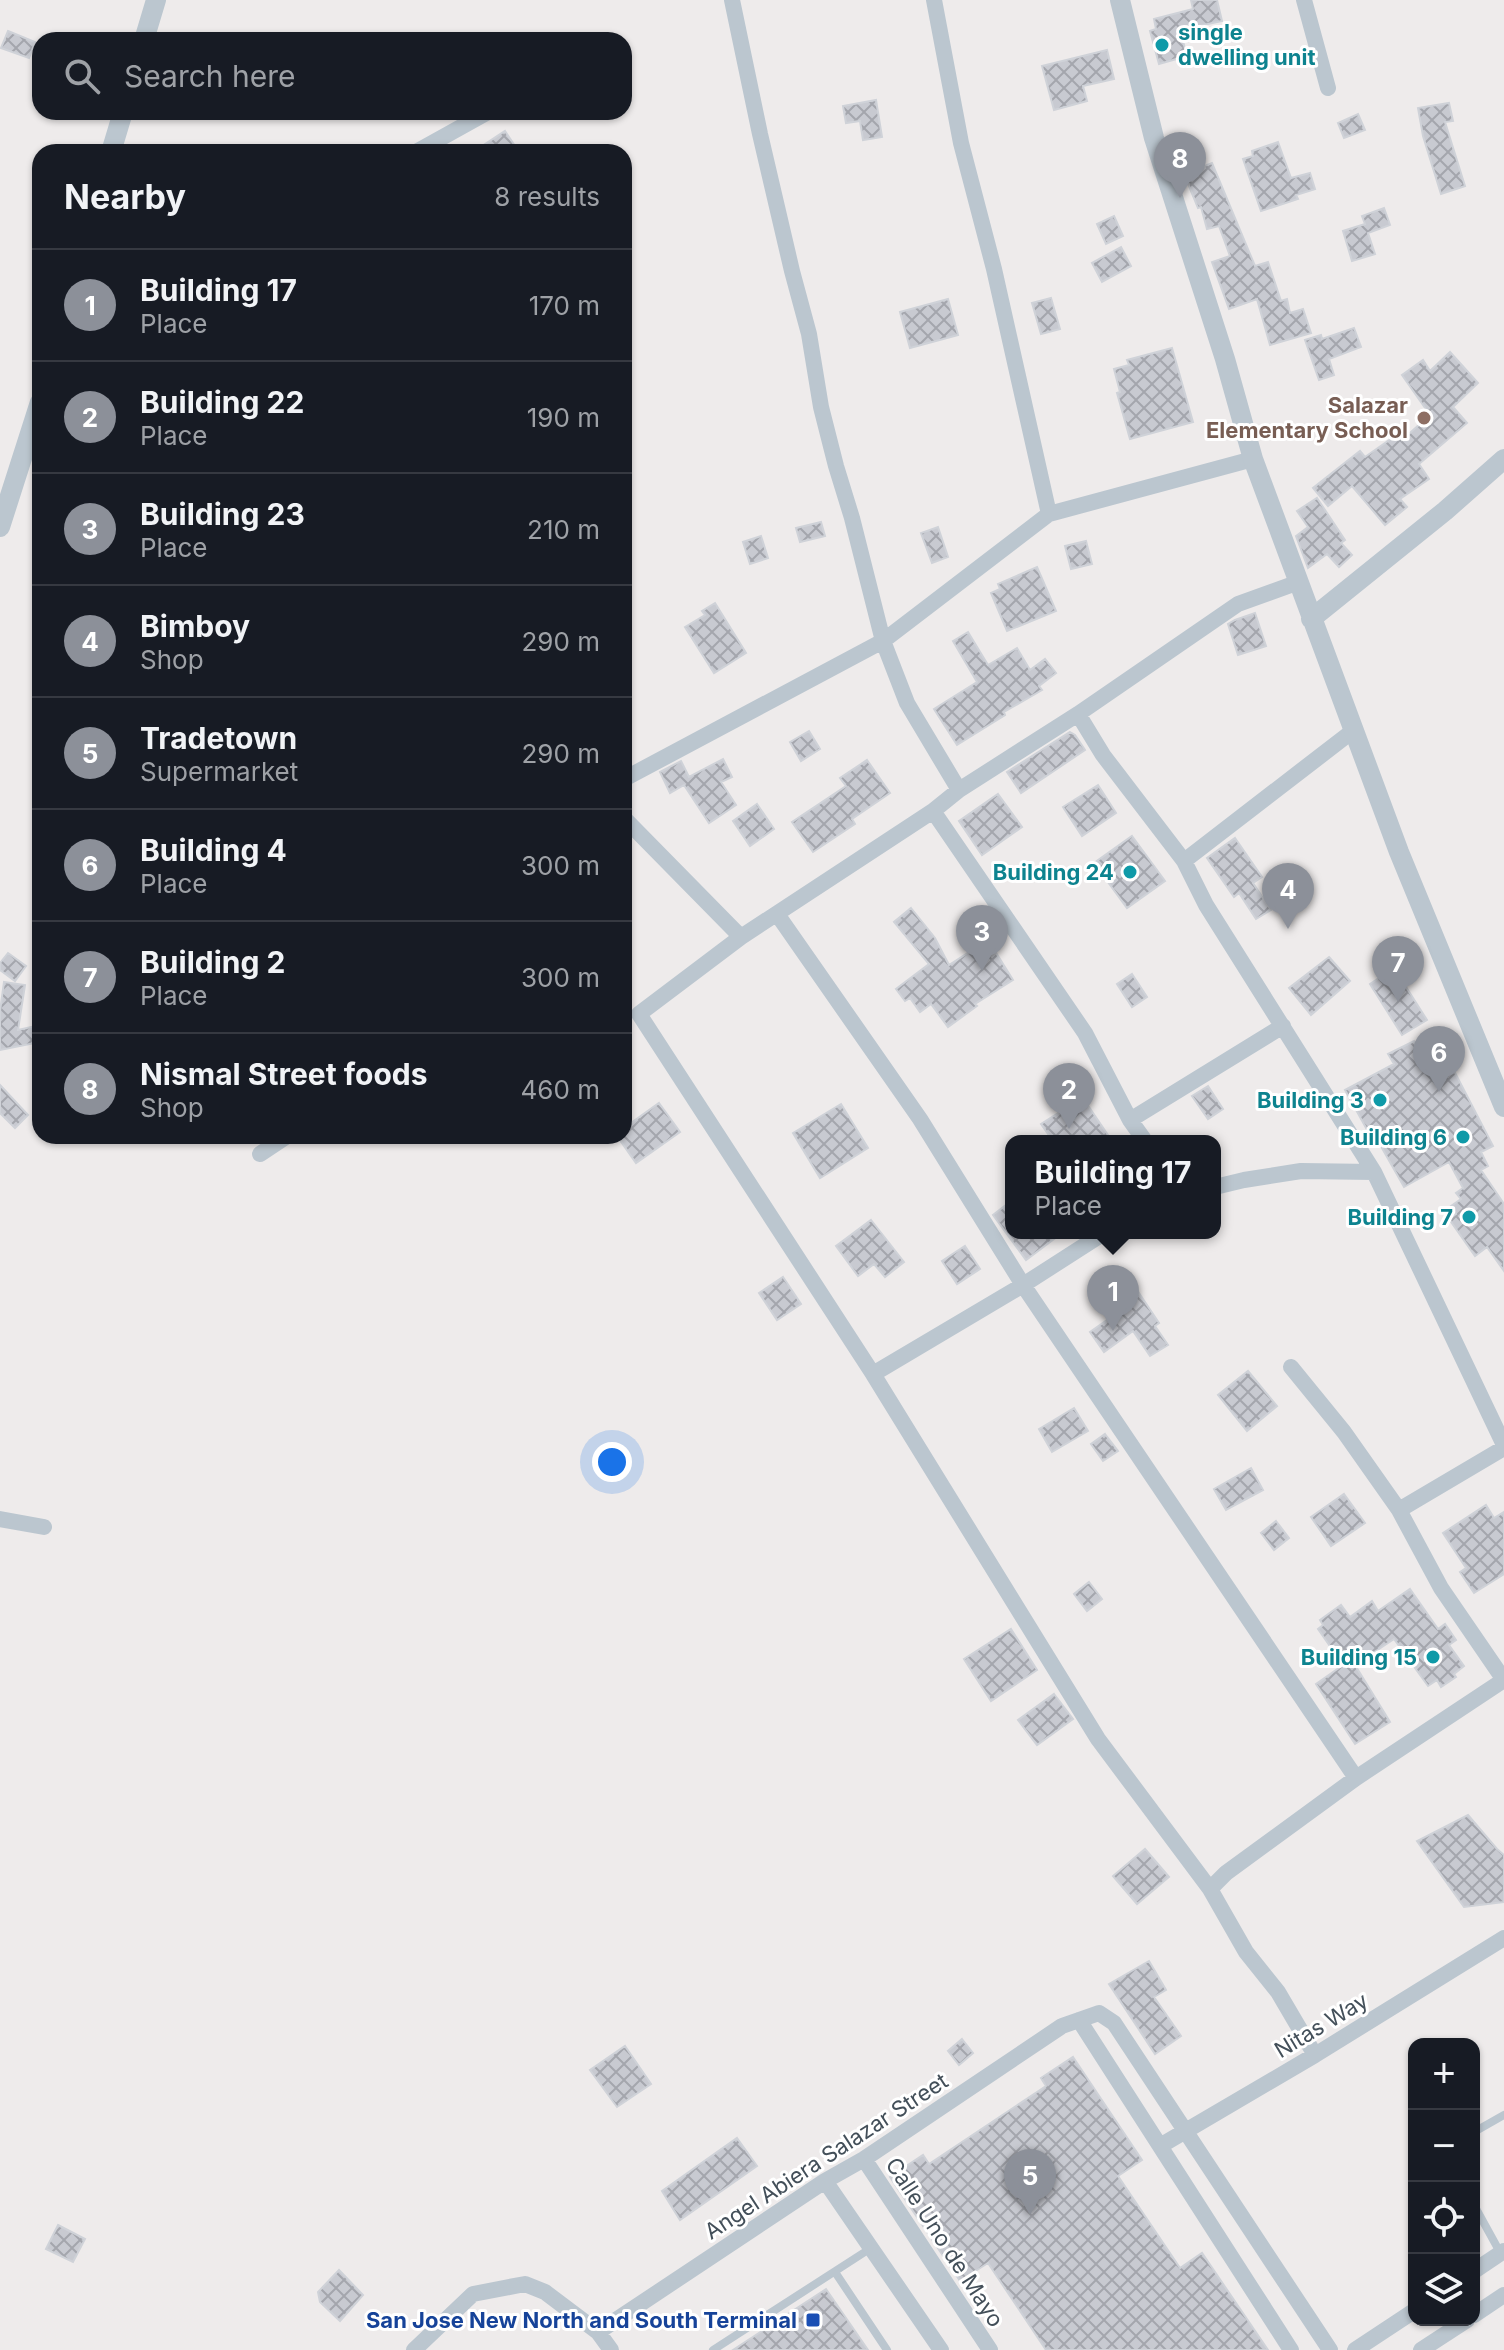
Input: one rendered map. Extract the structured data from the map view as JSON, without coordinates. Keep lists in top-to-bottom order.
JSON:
{
  "streets": {
    "street": ["Nitas Way", "Angel Abiera Salazar Street", "Calle Uno de Mayo"]
  },
  "crossings": [
    ["Angel Abiera Salazar Street", "Calle Uno de Mayo"]
  ],
  "places": {
    "other": [
      "single dwelling unit",
      "Salazar Elementary School",
      "Building 24",
      "Building 3",
      "Building 6",
      "Building 7",
      "Building 15"
    ],
    "transit": ["San Jose New North and South Terminal"]
  },
  "page": {
    "search": "Search here",
    "pins": [
      "8",
      "4",
      "3",
      "7",
      "6",
      "2",
      "1",
      "5"
    ],
    "heading": ["Nearby", "8 results"],
    "list": [
      {
        "mark": "1",
        "name": "Building 17",
        "note": "Place",
        "value": "170 m"
      },
      {
        "mark": "2",
        "name": "Building 22",
        "note": "Place",
        "value": "190 m"
      },
      {
        "mark": "3",
        "name": "Building 23",
        "note": "Place",
        "value": "210 m"
      },
      {
        "mark": "4",
        "name": "Bimboy",
        "note": "Shop",
        "value": "290 m"
      },
      {
        "mark": "5",
        "name": "Tradetown",
        "note": "Supermarket",
        "value": "290 m"
      },
      {
        "mark": "6",
        "name": "Building 4",
        "note": "Place",
        "value": "300 m"
      },
      {
        "mark": "7",
        "name": "Building 2",
        "note": "Place",
        "value": "300 m"
      },
      {
        "mark": "8",
        "name": "Nismal Street foods",
        "note": "Shop",
        "value": "460 m"
      }
    ],
    "popup": ["Building 17", "Place"],
    "map_buttons": ["+", "−"]
  }
}
